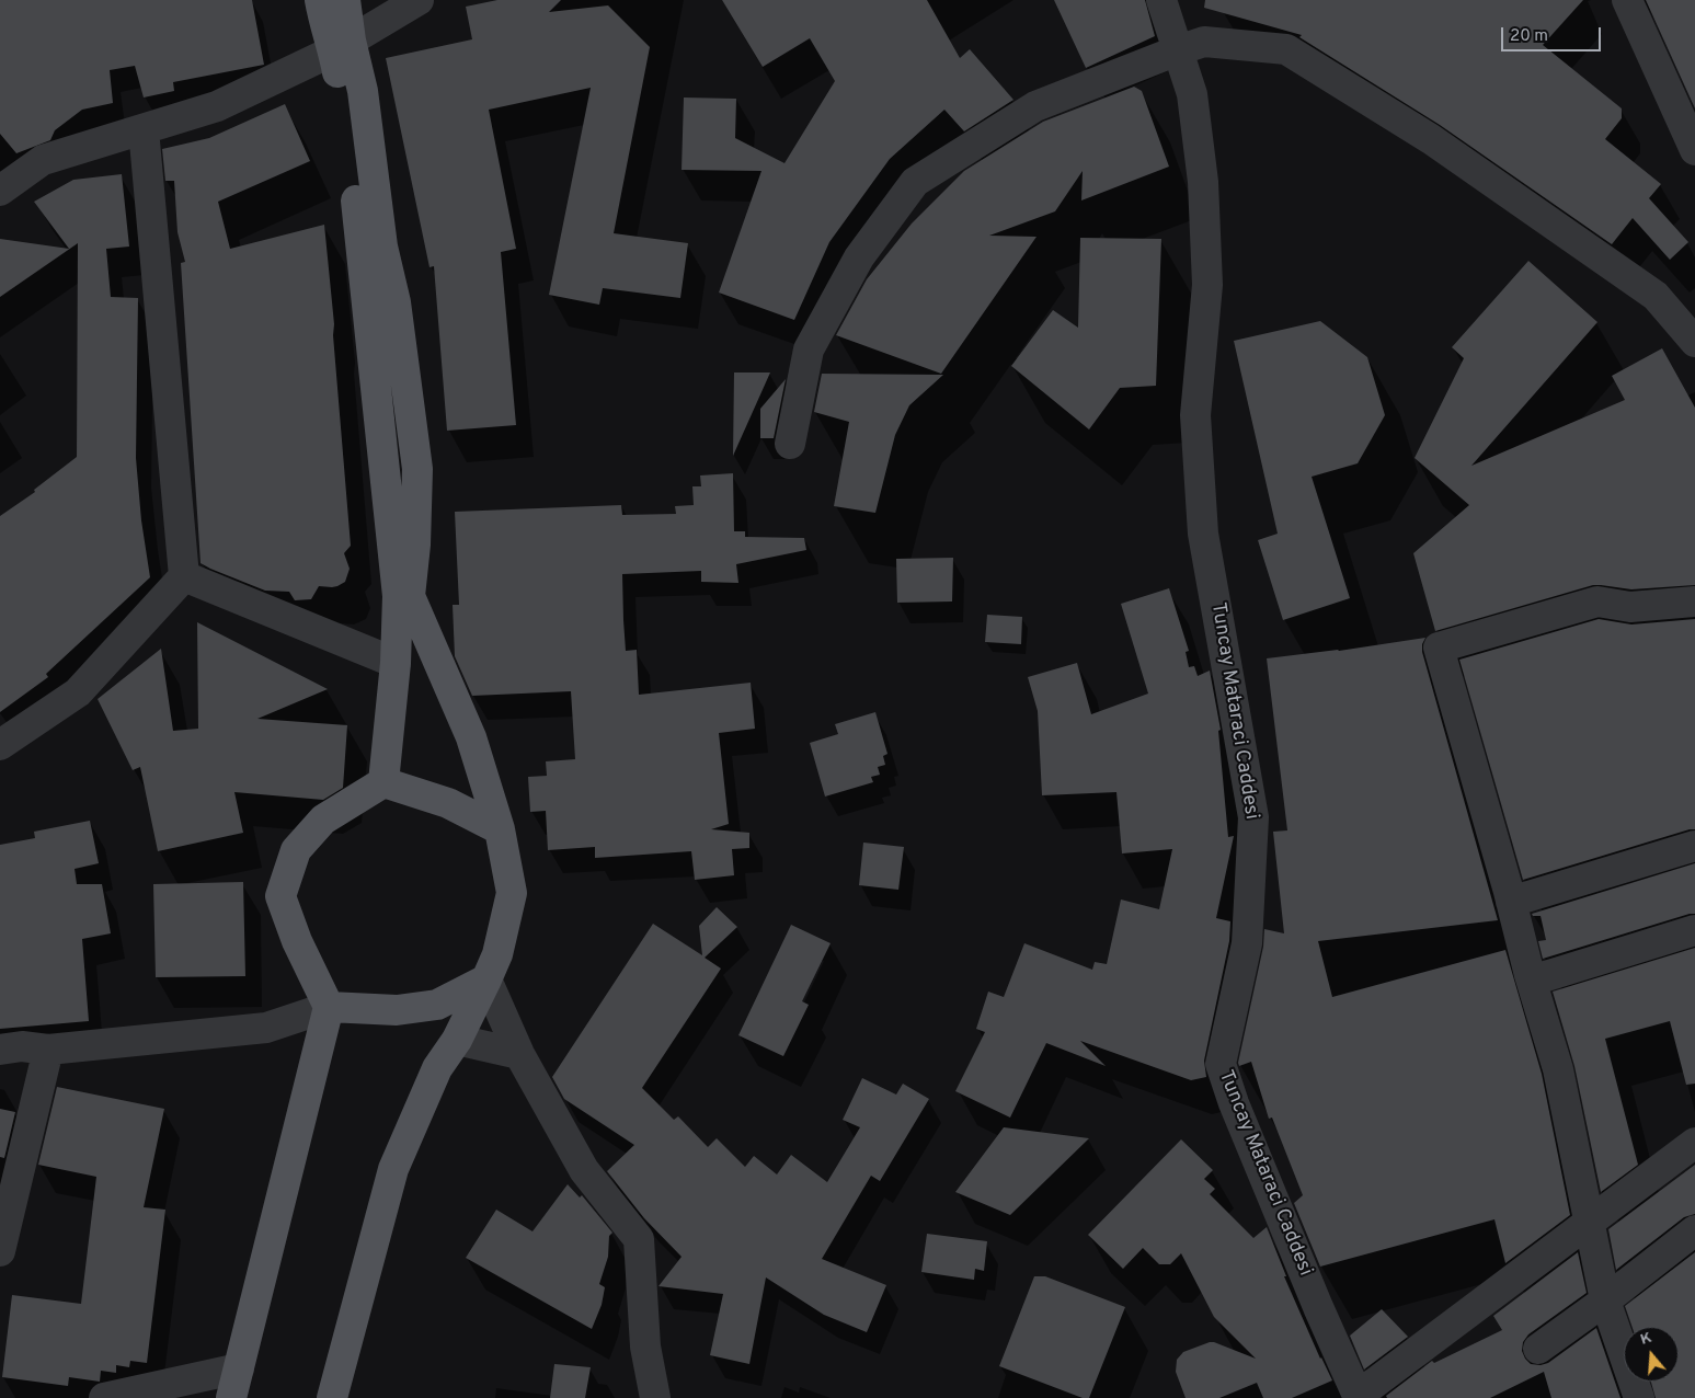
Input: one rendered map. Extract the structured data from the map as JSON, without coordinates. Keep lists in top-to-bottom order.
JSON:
{
  "streets": {
    "street": ["Tuncay Mataraci Caddesi"]
  },
  "scale_bar": "20 m",
  "north": "top"
}
